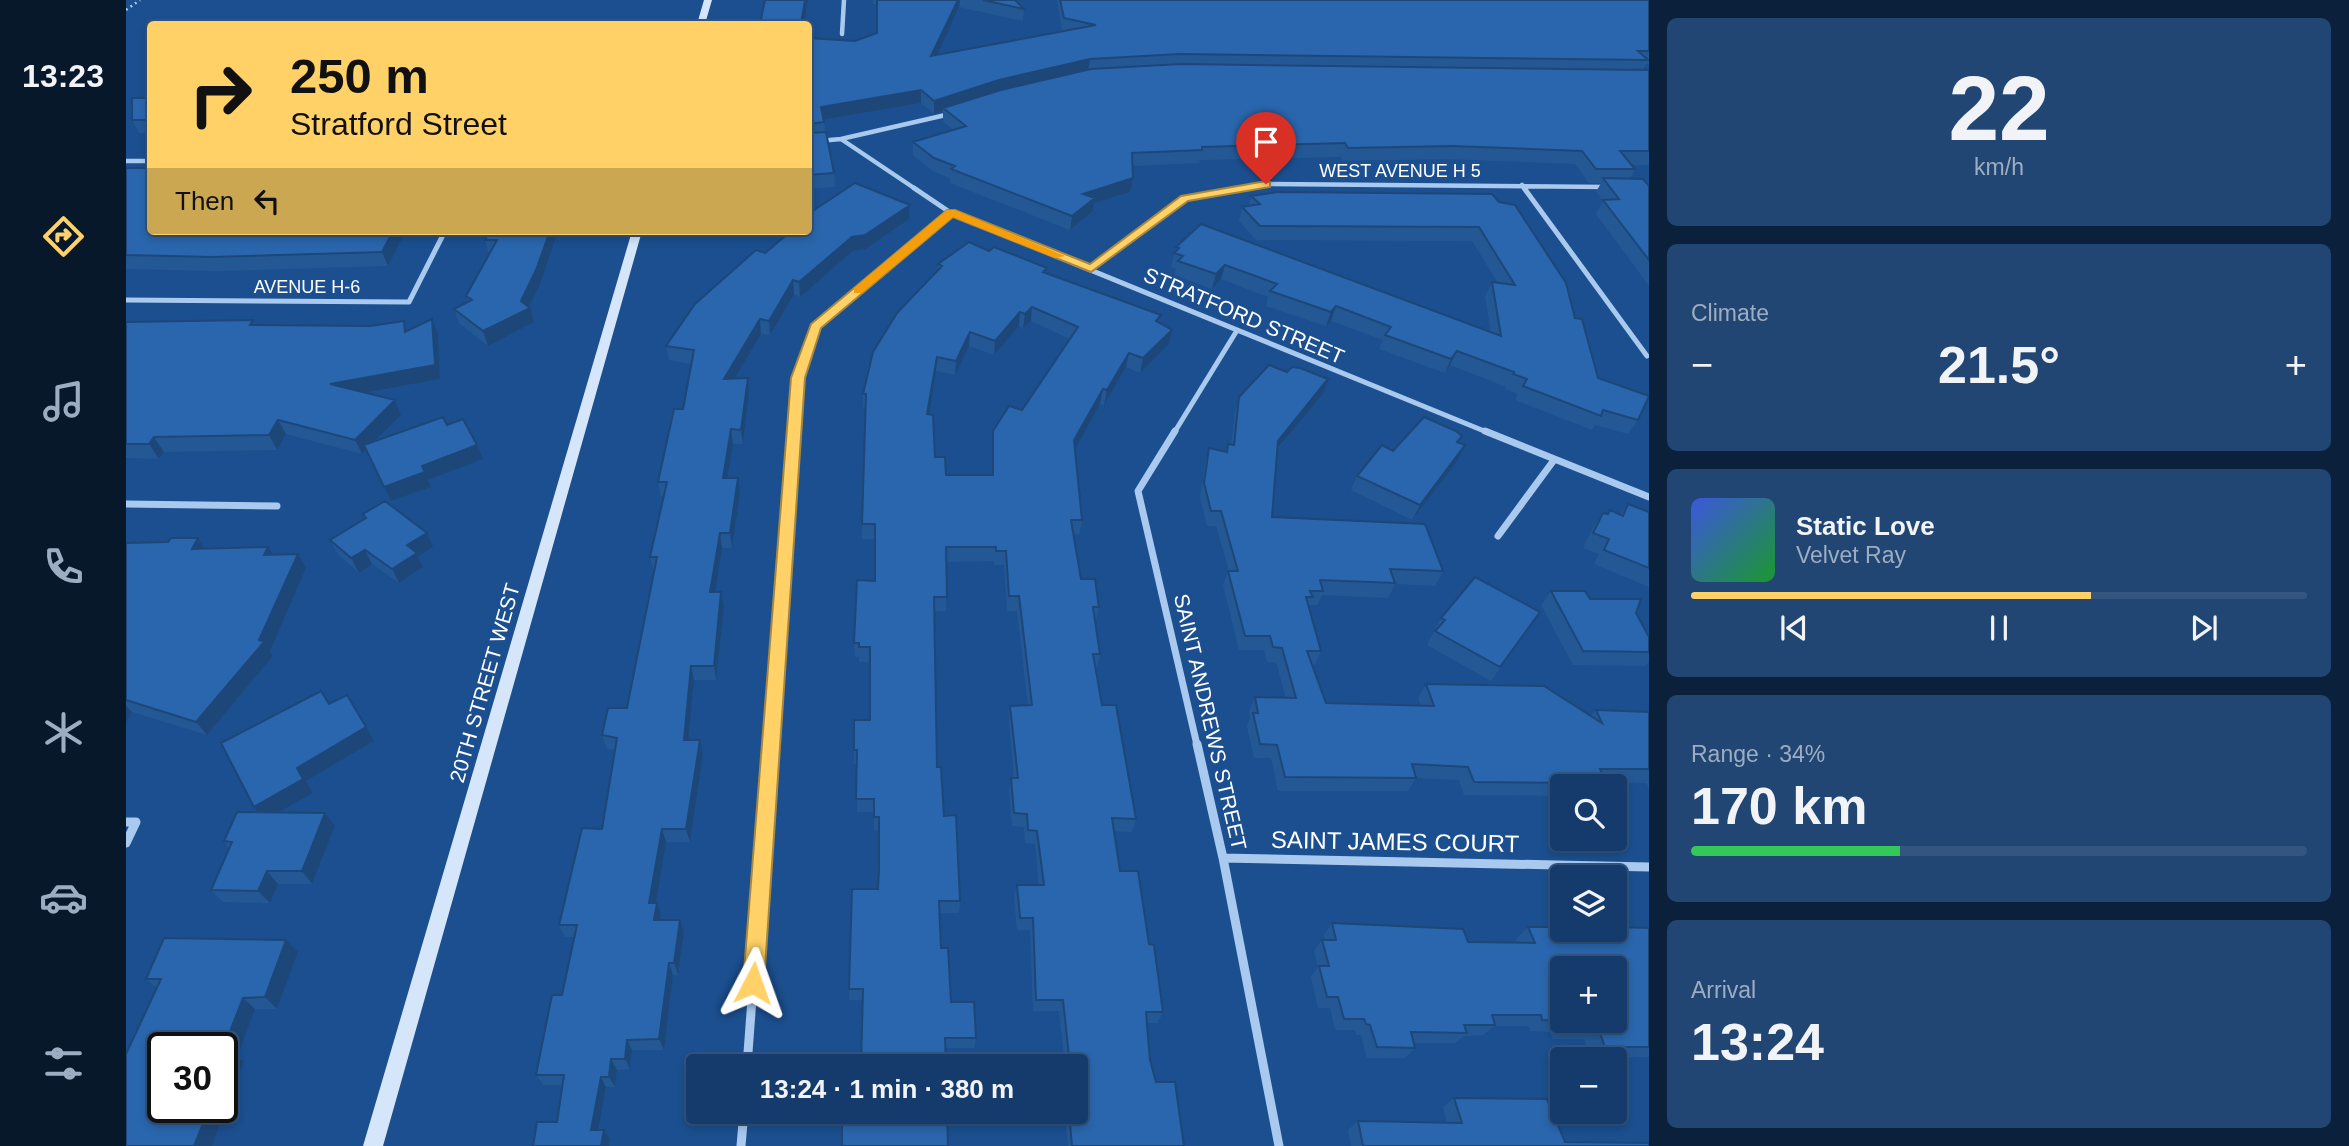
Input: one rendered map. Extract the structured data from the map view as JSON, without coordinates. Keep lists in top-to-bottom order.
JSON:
{
  "streets": {
    "main road": ["20TH STREET WEST"],
    "street": [
      "WEST AVENUE H 5",
      "AVENUE H-6",
      "STRATFORD STREET",
      "SAINT ANDREWS STREET",
      "SAINT JAMES COURT"
    ]
  },
  "crossings": [
    ["WEST AVENUE H 5", "STRATFORD STREET"],
    ["STRATFORD STREET", "SAINT ANDREWS STREET"],
    ["SAINT ANDREWS STREET", "SAINT JAMES COURT"]
  ],
  "page": {
    "tabs": "13:23",
    "tile": [
      ["22", "km/h"],
      "Climate",
      ["Range · 34%", "170 km"],
      ["Arrival", "13:24"]
    ],
    "turn": ["250 m", "Stratford Street"],
    "then": "Then",
    "heat": ["−", "21.5°", "+"],
    "song": ["Static Love", "Velvet Ray"],
    "map_buttons": ["+", "−"],
    "limit": "30",
    "trip": "13:24 · 1 min · 380 m"
  }
}
